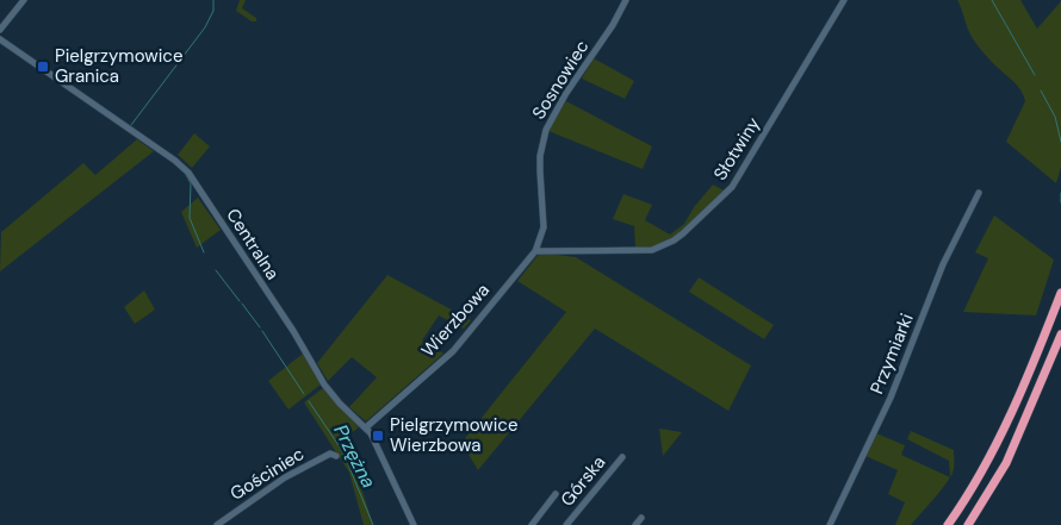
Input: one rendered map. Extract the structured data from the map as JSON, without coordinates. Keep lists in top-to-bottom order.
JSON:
{
  "streets": {
    "street": [
      "Sosnowiec",
      "Słotwiny",
      "Centralna",
      "Wierzbowa",
      "Przymiarki",
      "Gościniec",
      "Górska"
    ]
  },
  "crossings": [
    ["Sosnowiec", "Słotwiny"],
    ["Sosnowiec", "Wierzbowa"],
    ["Słotwiny", "Wierzbowa"],
    ["Centralna", "Wierzbowa"]
  ],
  "water": ["Przężna"],
  "places": {
    "transit": ["Pielgrzymowice Granica", "Pielgrzymowice Wierzbowa"]
  }
}
